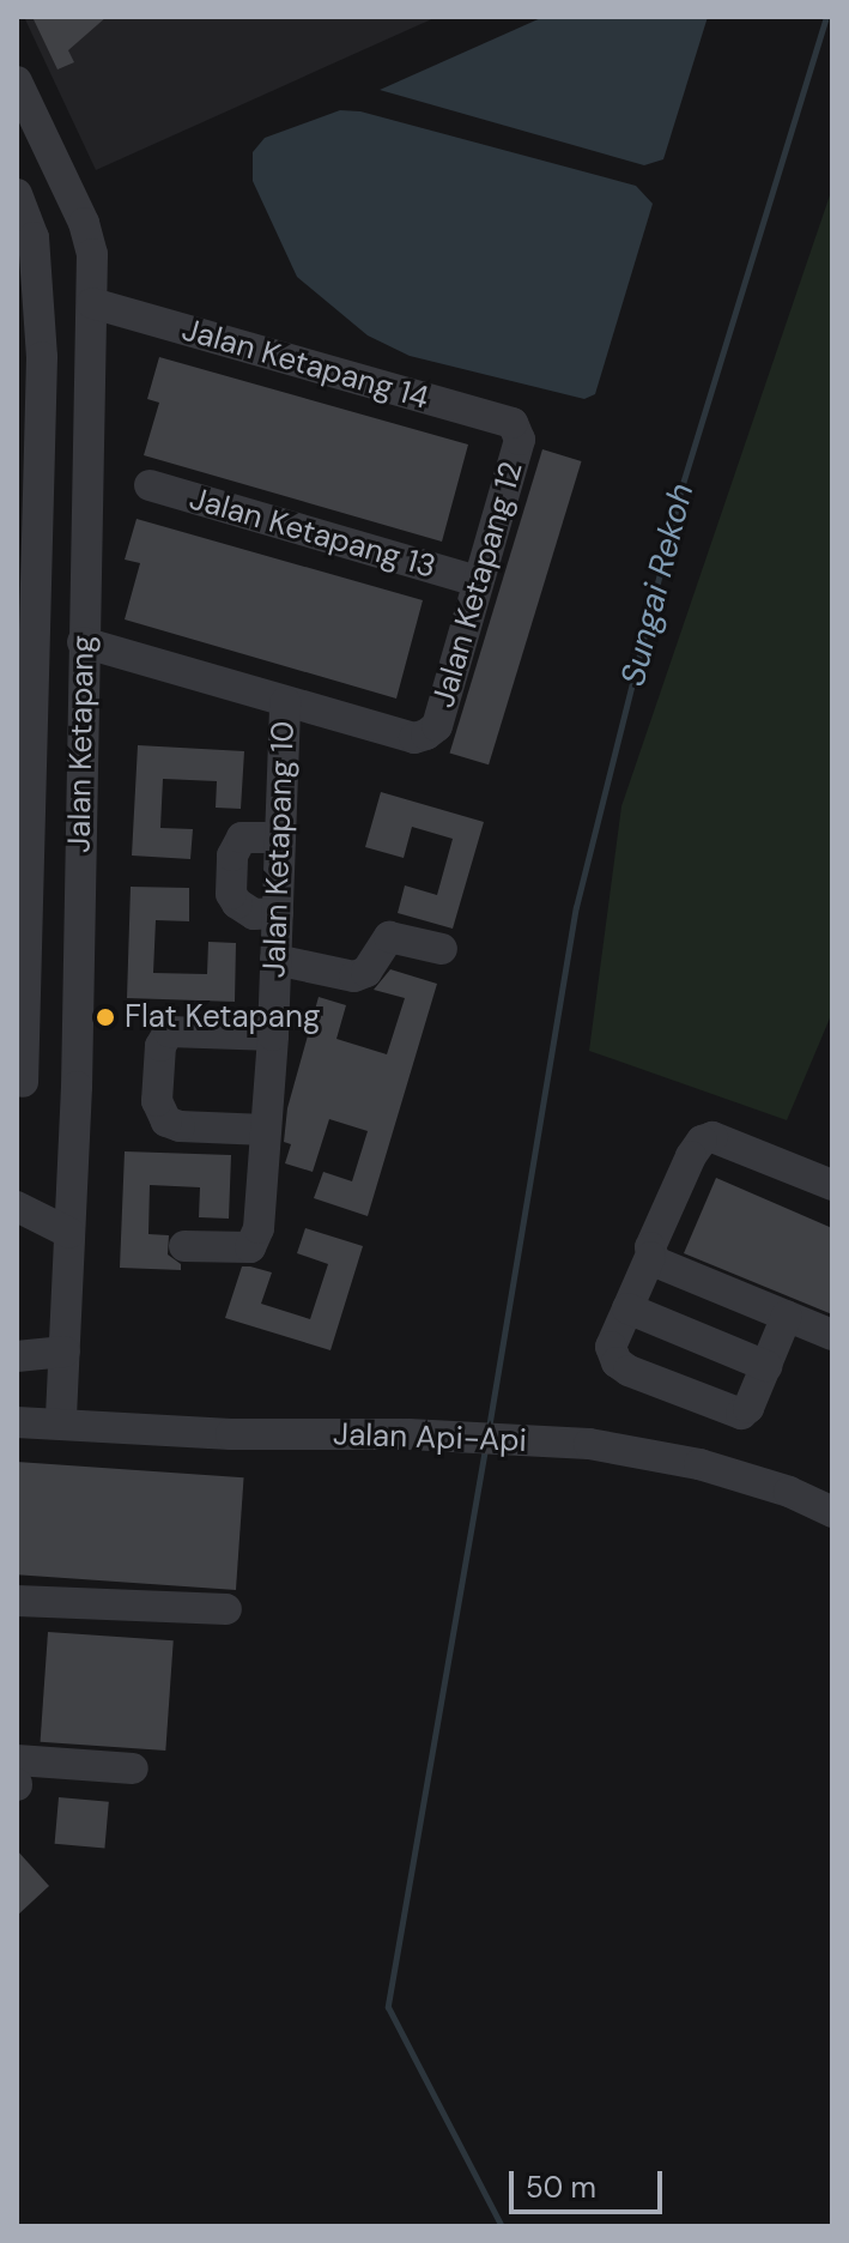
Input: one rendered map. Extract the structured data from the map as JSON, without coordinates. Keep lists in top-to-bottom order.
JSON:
{
  "streets": {
    "street": [
      "Jalan Ketapang 14",
      "Jalan Ketapang 13",
      "Jalan Ketapang 12",
      "Jalan Ketapang",
      "Jalan Ketapang 10",
      "Jalan Api-Api"
    ]
  },
  "crossings": [
    ["Jalan Ketapang 14", "Jalan Ketapang 12"],
    ["Jalan Ketapang 14", "Jalan Ketapang"],
    ["Jalan Ketapang 13", "Jalan Ketapang 12"],
    ["Jalan Ketapang 12", "Jalan Ketapang 10"],
    ["Jalan Ketapang", "Jalan Api-Api"]
  ],
  "water": ["Sungai Rekoh"],
  "places": ["Flat Ketapang"],
  "scale_bar": "50 m"
}
